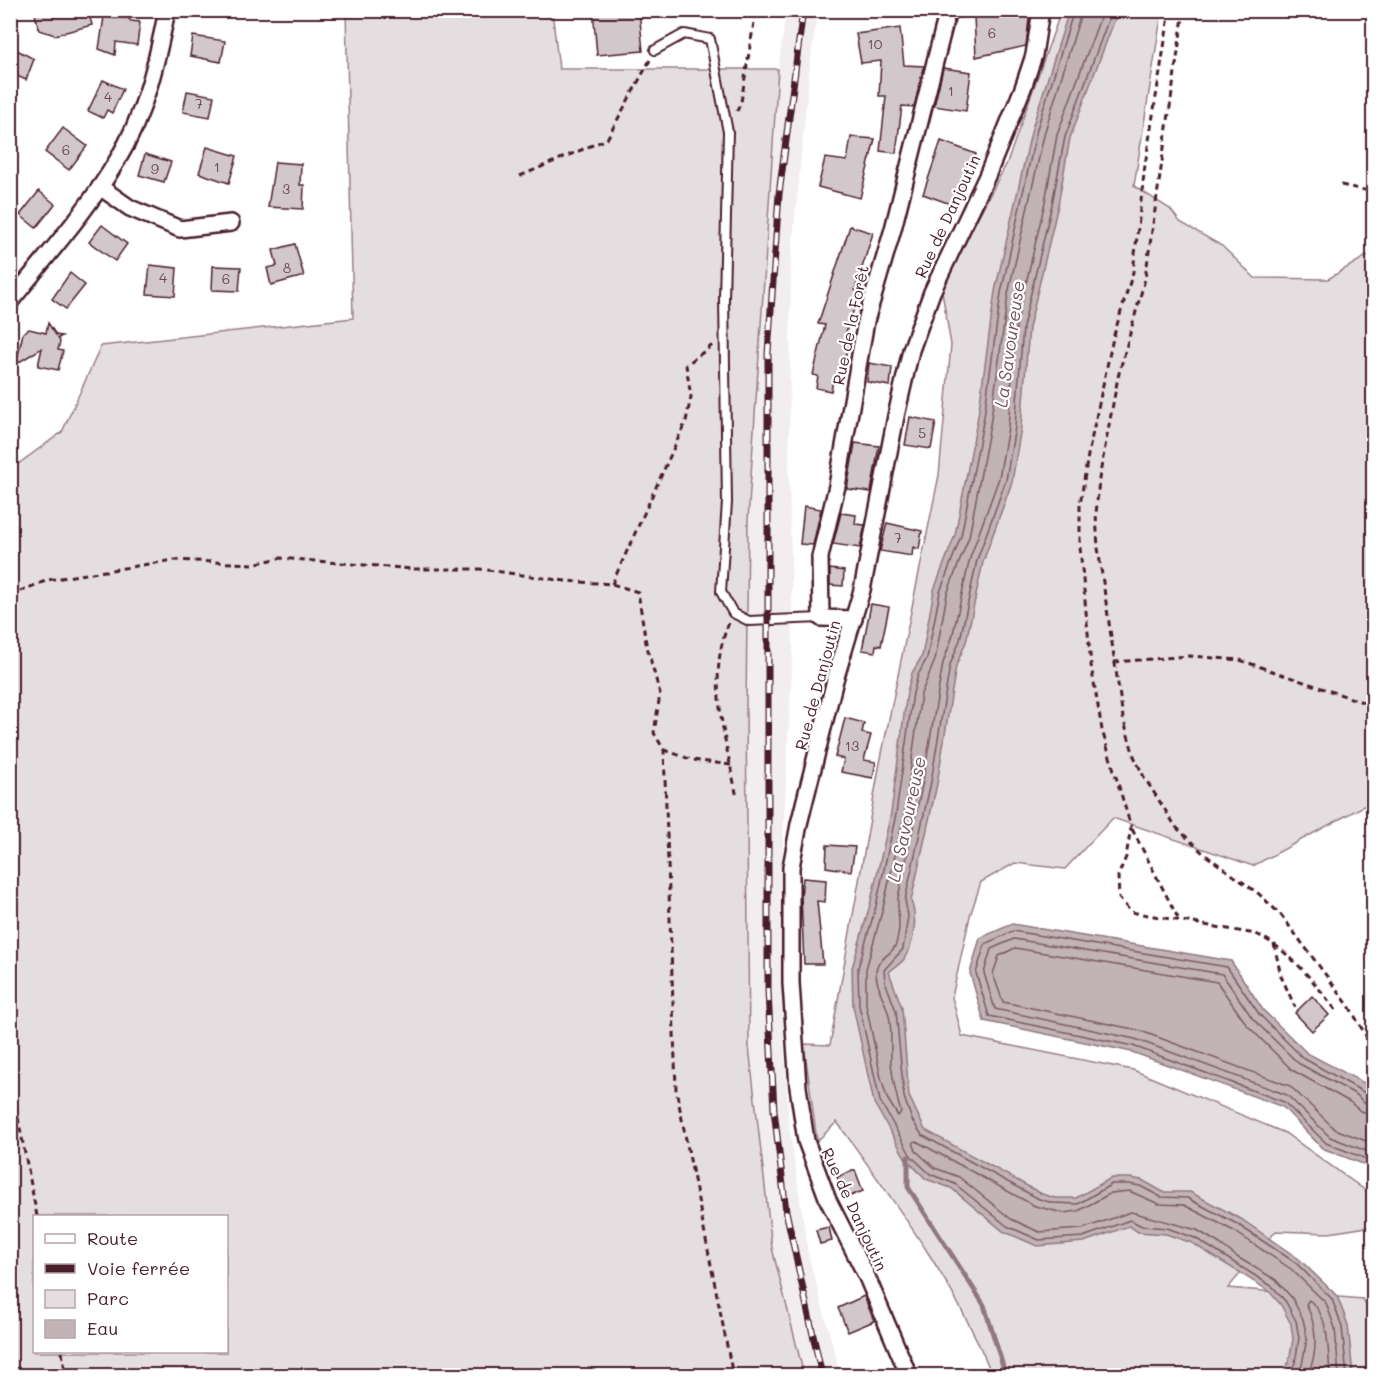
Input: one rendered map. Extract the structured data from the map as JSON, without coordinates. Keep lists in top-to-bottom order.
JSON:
{
  "streets": {
    "street": ["Rue de Danjoutin", "Rue de la Forêt"]
  },
  "water": ["La Savoureuse"],
  "house_numbers": [
    "6",
    "10",
    "1",
    "4",
    "7",
    "6",
    "1",
    "9",
    "3",
    "8",
    "4",
    "6",
    "5",
    "7",
    "13"
  ],
  "legend": [
    "Route",
    "Voie ferrée",
    "Parc",
    "Eau"
  ]
}
